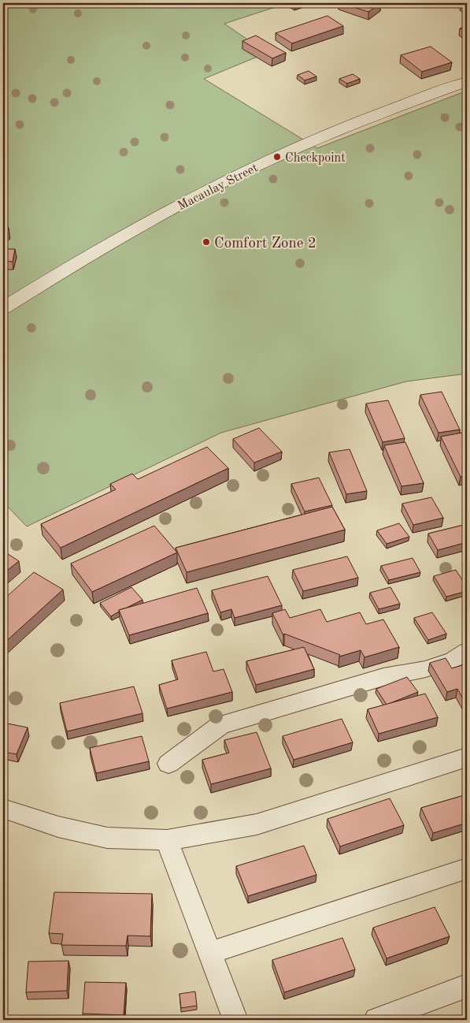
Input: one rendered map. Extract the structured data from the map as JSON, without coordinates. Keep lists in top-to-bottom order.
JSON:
{
  "streets": {
    "street": ["Macaulay Street"]
  },
  "places": ["Checkpoint", "Comfort Zone 2"]
}
